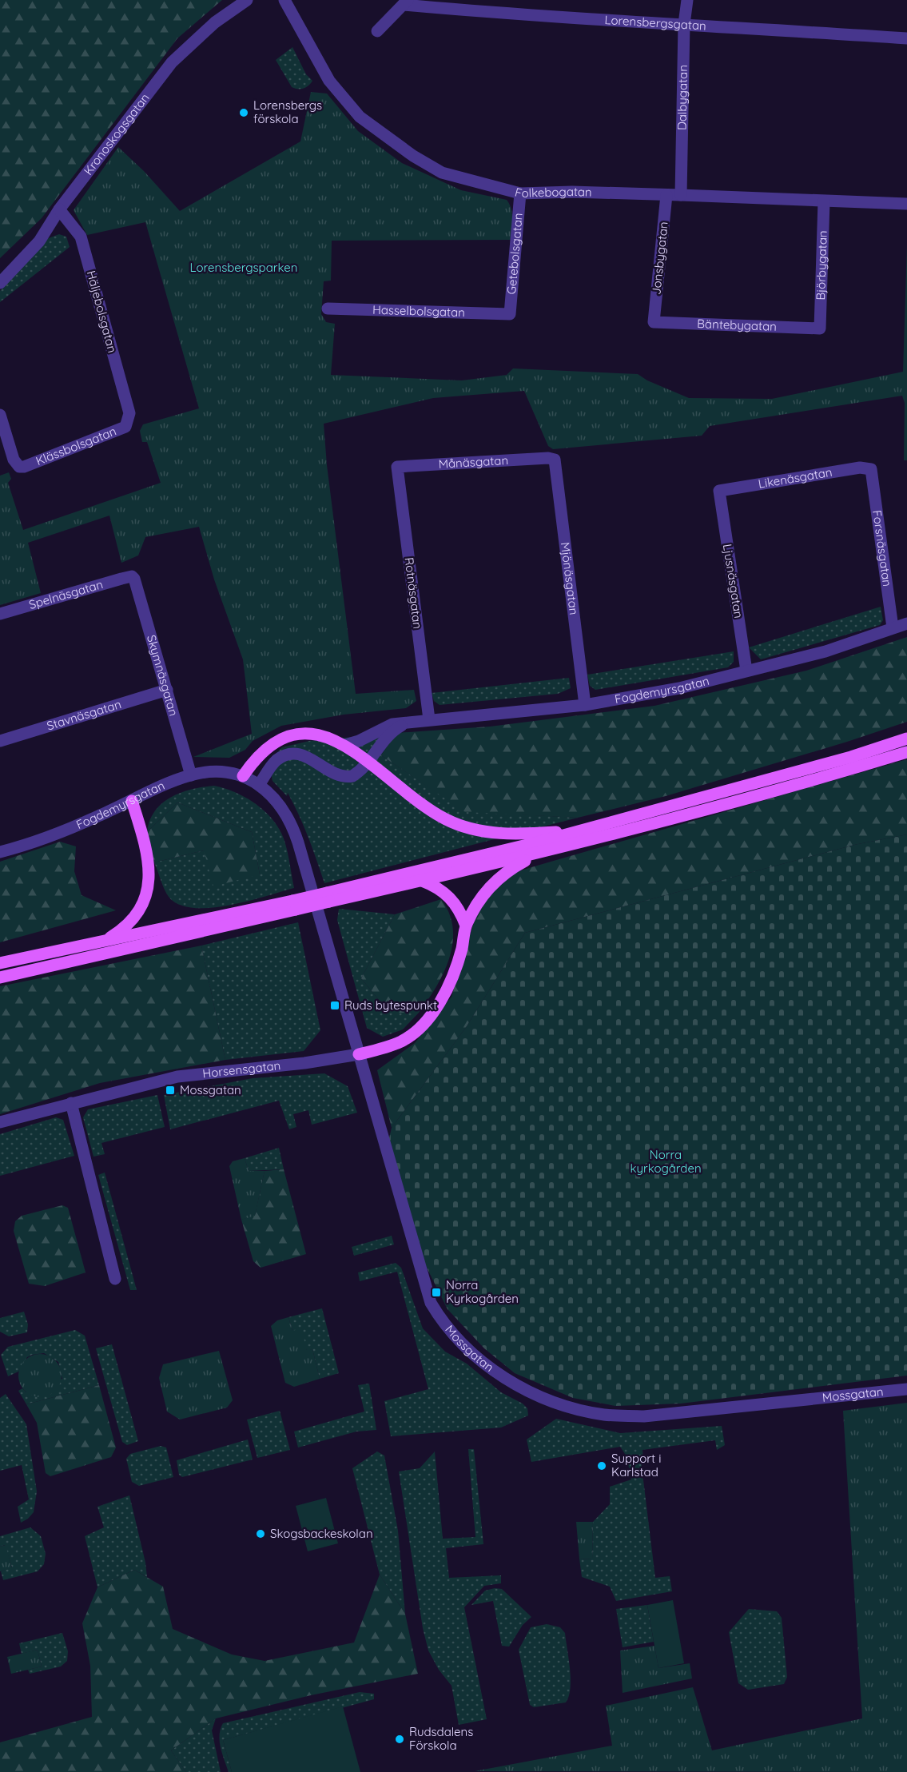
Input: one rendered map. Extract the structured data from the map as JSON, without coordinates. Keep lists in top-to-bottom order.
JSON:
{
  "streets": {
    "street": [
      "Lorensbergsgatan",
      "Dalbygatan",
      "Kronoskogsgatan",
      "Folkebogatan",
      "Getebolsgatan",
      "Jonsbygatan",
      "Björbygatan",
      "Hasselbolsgatan",
      "Häljebolsgatan",
      "Bäntebygatan",
      "Klässbolsgatan",
      "Månäsgatan",
      "Likenäsgatan",
      "Forsnäsgatan",
      "Mjönäsgatan",
      "Ljusnäsgatan",
      "Rotnäsgatan",
      "Spelnäsgatan",
      "Skymnäsgatan",
      "Fogdemyrsgatan",
      "Stavnäsgatan",
      "Horsensgatan",
      "Mossgatan"
    ]
  },
  "crossings": [
    ["Lorensbergsgatan", "Dalbygatan"],
    ["Dalbygatan", "Folkebogatan"],
    ["Kronoskogsgatan", "Häljebolsgatan"],
    ["Folkebogatan", "Getebolsgatan"],
    ["Folkebogatan", "Jonsbygatan"],
    ["Folkebogatan", "Björbygatan"],
    ["Getebolsgatan", "Hasselbolsgatan"],
    ["Jonsbygatan", "Bäntebygatan"],
    ["Björbygatan", "Bäntebygatan"],
    ["Häljebolsgatan", "Klässbolsgatan"],
    ["Månäsgatan", "Mjönäsgatan"],
    ["Månäsgatan", "Rotnäsgatan"],
    ["Likenäsgatan", "Forsnäsgatan"],
    ["Likenäsgatan", "Ljusnäsgatan"],
    ["Forsnäsgatan", "Fogdemyrsgatan"],
    ["Mjönäsgatan", "Fogdemyrsgatan"],
    ["Ljusnäsgatan", "Fogdemyrsgatan"],
    ["Rotnäsgatan", "Fogdemyrsgatan"],
    ["Spelnäsgatan", "Skymnäsgatan"],
    ["Skymnäsgatan", "Fogdemyrsgatan"],
    ["Skymnäsgatan", "Stavnäsgatan"],
    ["Fogdemyrsgatan", "Mossgatan"],
    ["Horsensgatan", "Mossgatan"]
  ],
  "parks": ["Lorensbergsparken", "Norra kyrkogården"],
  "places": {
    "other": [
      "Lorensbergs förskola",
      "Support i Karlstad",
      "Skogsbackeskolan",
      "Rudsdalens Förskola"
    ],
    "transit": ["Ruds bytespunkt", "Mossgatan", "Norra Kyrkogården"]
  }
}
